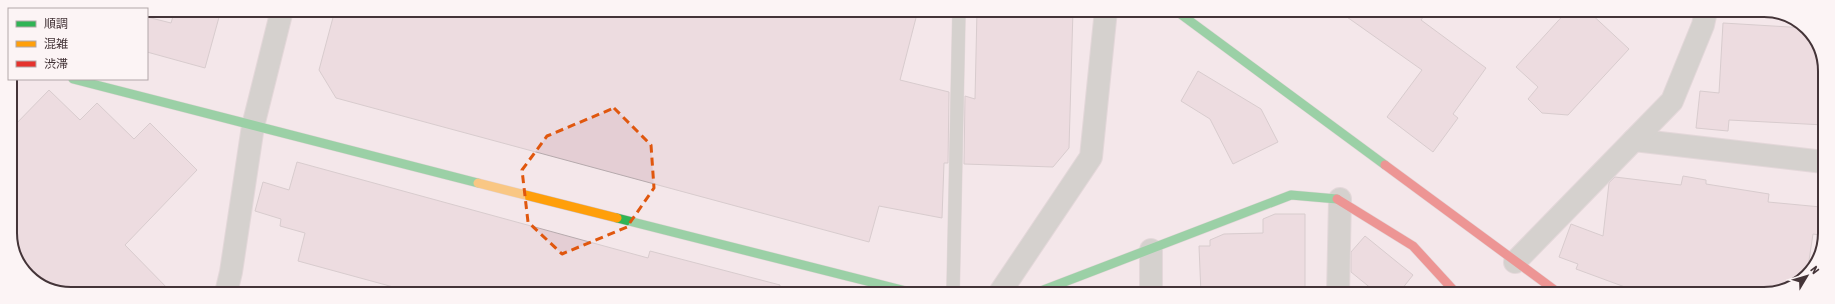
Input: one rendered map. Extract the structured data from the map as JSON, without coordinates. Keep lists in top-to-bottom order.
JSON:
{
  "legend": ["順調", "混雑", "渋滞"],
  "north": "top right"
}
